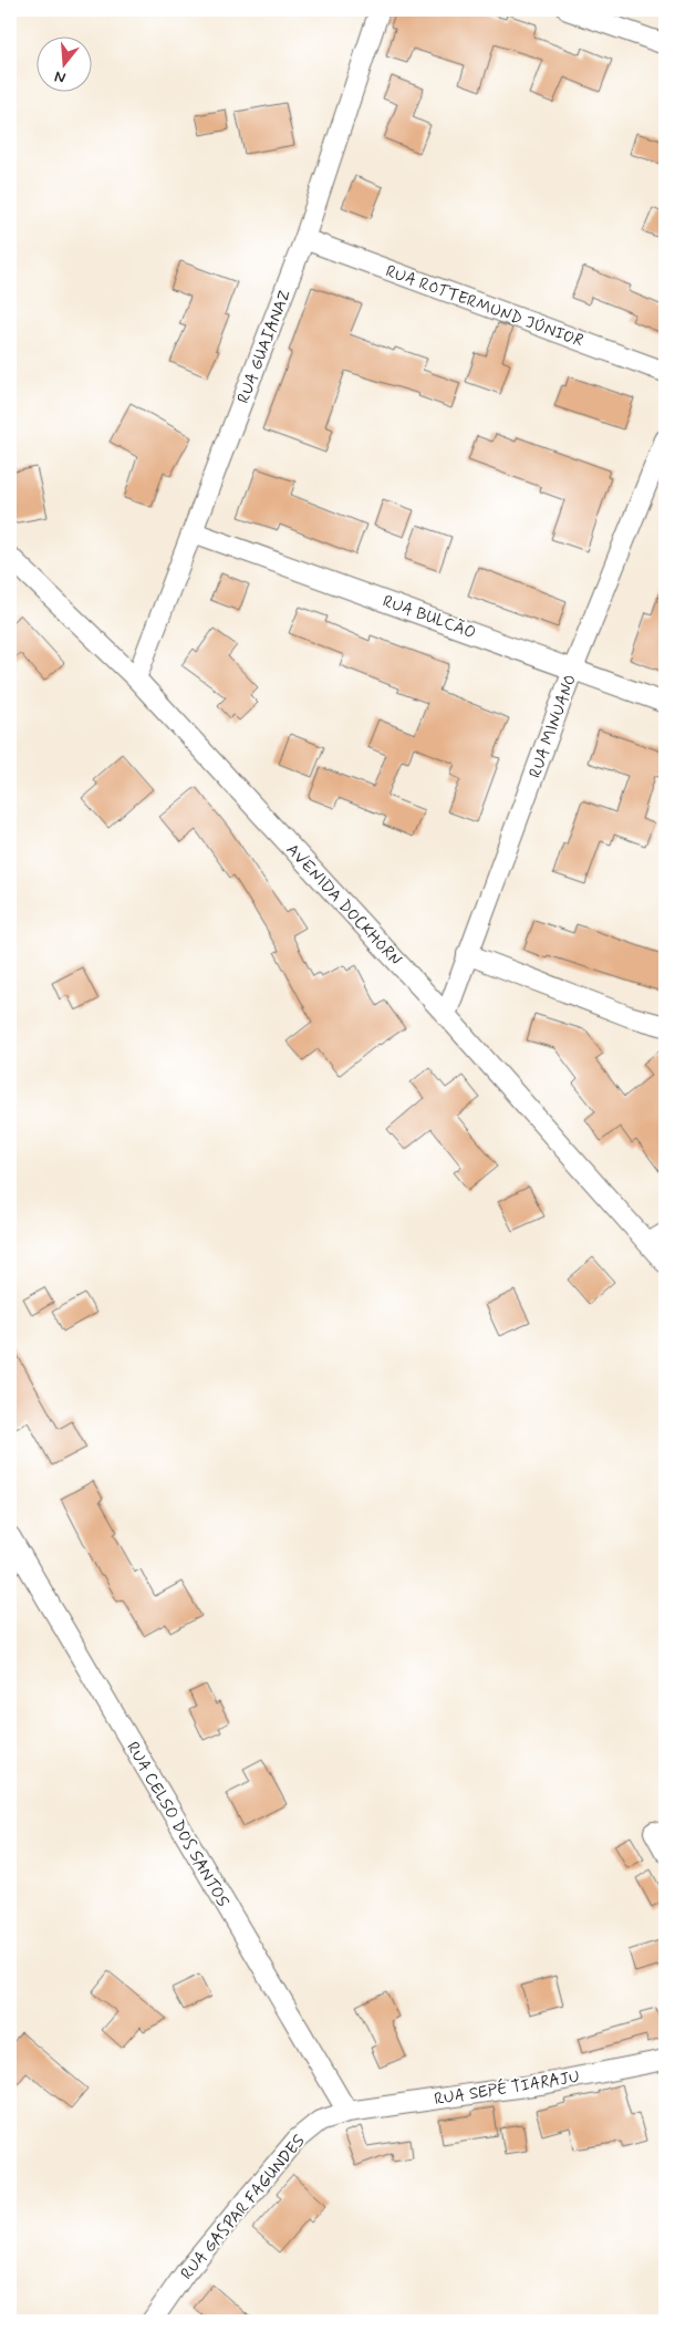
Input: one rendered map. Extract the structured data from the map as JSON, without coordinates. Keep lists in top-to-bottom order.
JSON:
{
  "streets": {
    "street": [
      "RUA ROTTERMUND JÚNIOR",
      "RUA GUAIANAZ",
      "RUA BULCÃO",
      "RUA MINUANO",
      "AVENIDA DOCKHORN",
      "RUA CELSO DOS SANTOS",
      "RUA SEPÉ TIARAJU",
      "RUA GASPAR FAGUNDES"
    ]
  },
  "crossings": [
    ["RUA ROTTERMUND JÚNIOR", "RUA GUAIANAZ"],
    ["RUA GUAIANAZ", "RUA BULCÃO"],
    ["RUA GUAIANAZ", "AVENIDA DOCKHORN"],
    ["RUA BULCÃO", "RUA MINUANO"],
    ["RUA MINUANO", "AVENIDA DOCKHORN"],
    ["RUA CELSO DOS SANTOS", "RUA SEPÉ TIARAJU"],
    ["RUA CELSO DOS SANTOS", "RUA GASPAR FAGUNDES"],
    ["RUA SEPÉ TIARAJU", "RUA GASPAR FAGUNDES"]
  ],
  "north": "bottom"
}
